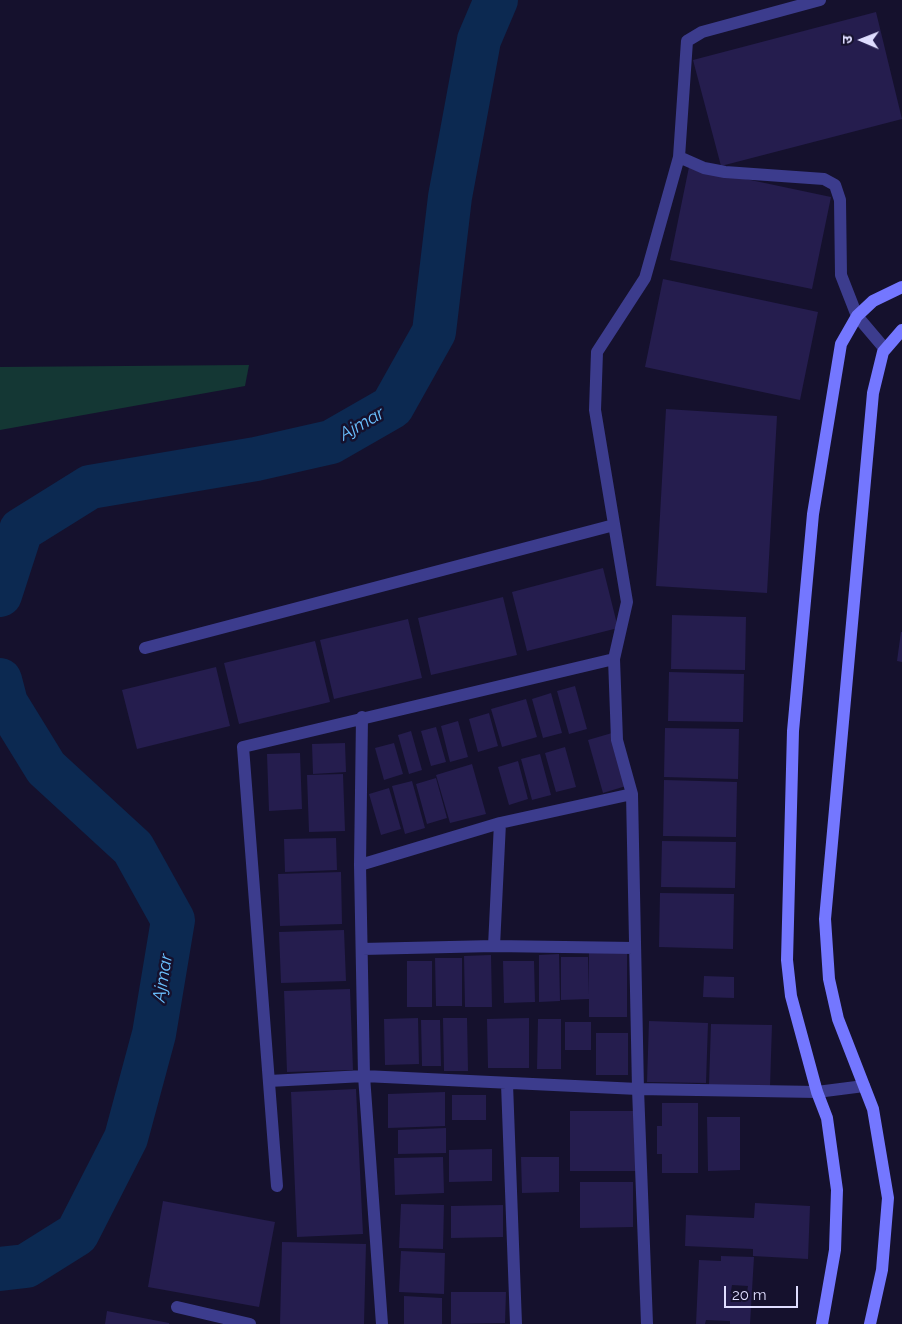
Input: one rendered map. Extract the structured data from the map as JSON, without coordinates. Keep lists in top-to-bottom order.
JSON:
{
  "water": ["Ajmar"],
  "scale_bar": "20 m",
  "north": "left"
}
